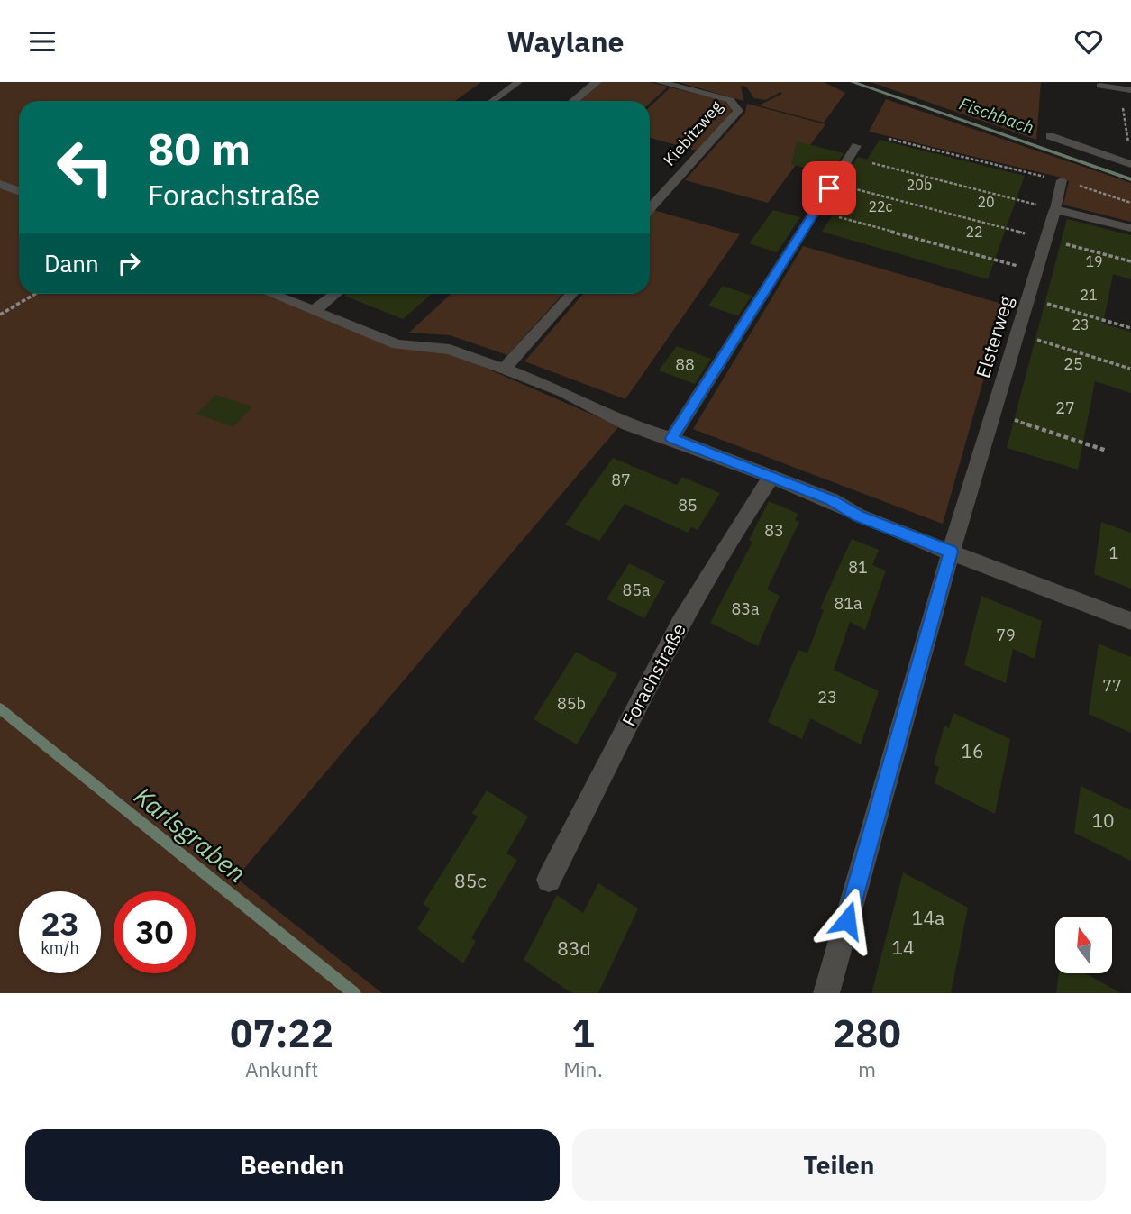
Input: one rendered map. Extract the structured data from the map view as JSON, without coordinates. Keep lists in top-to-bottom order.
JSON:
{
  "streets": {
    "street": ["Kiebitzweg", "Elsterweg", "Forachstraße"]
  },
  "water": ["Fischbach", "Karlsgraben"],
  "house_numbers": [
    "20b",
    "20",
    "22c",
    "22",
    "19",
    "21",
    "23",
    "25",
    "88",
    "27",
    "87",
    "85",
    "83",
    "1",
    "81",
    "85a",
    "81a",
    "83a",
    "79",
    "77",
    "23",
    "85b",
    "16",
    "10",
    "85c",
    "14a",
    "14",
    "83d"
  ],
  "north": "top",
  "page": {
    "header": "Waylane",
    "turn": ["80 m", "Forachstraße"],
    "then": "Dann",
    "speed": "23 km/h",
    "limit": "30",
    "eta": [
      "07:22",
      "Ankunft",
      "1",
      "Min.",
      "280",
      "m"
    ],
    "buttons": ["Beenden", "Teilen"]
  }
}
